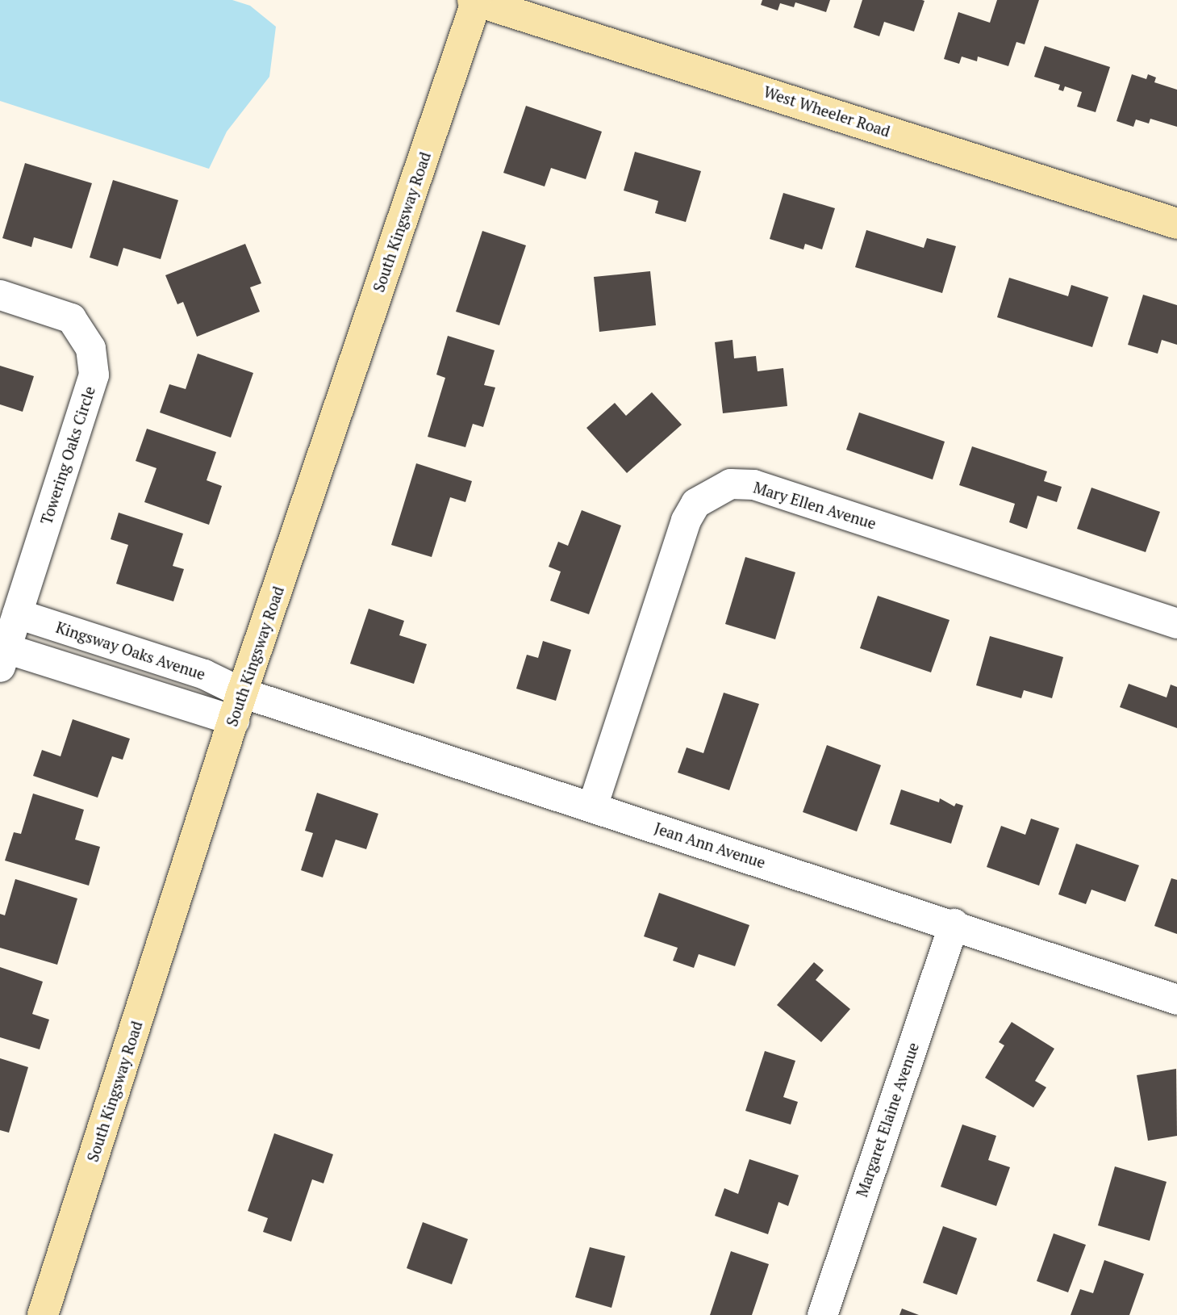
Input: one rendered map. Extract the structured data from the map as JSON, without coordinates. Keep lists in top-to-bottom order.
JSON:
{
  "streets": {
    "street": [
      "West Wheeler Road",
      "South Kingsway Road",
      "Towering Oaks Circle",
      "Mary Ellen Avenue",
      "Kingsway Oaks Avenue",
      "Jean Ann Avenue",
      "Margaret Elaine Avenue"
    ]
  },
  "crossings": [
    ["West Wheeler Road", "South Kingsway Road"],
    ["South Kingsway Road", "Kingsway Oaks Avenue"],
    ["South Kingsway Road", "Jean Ann Avenue"],
    ["Towering Oaks Circle", "Kingsway Oaks Avenue"],
    ["Mary Ellen Avenue", "Jean Ann Avenue"],
    ["Kingsway Oaks Avenue", "Jean Ann Avenue"],
    ["Jean Ann Avenue", "Margaret Elaine Avenue"]
  ]
}
